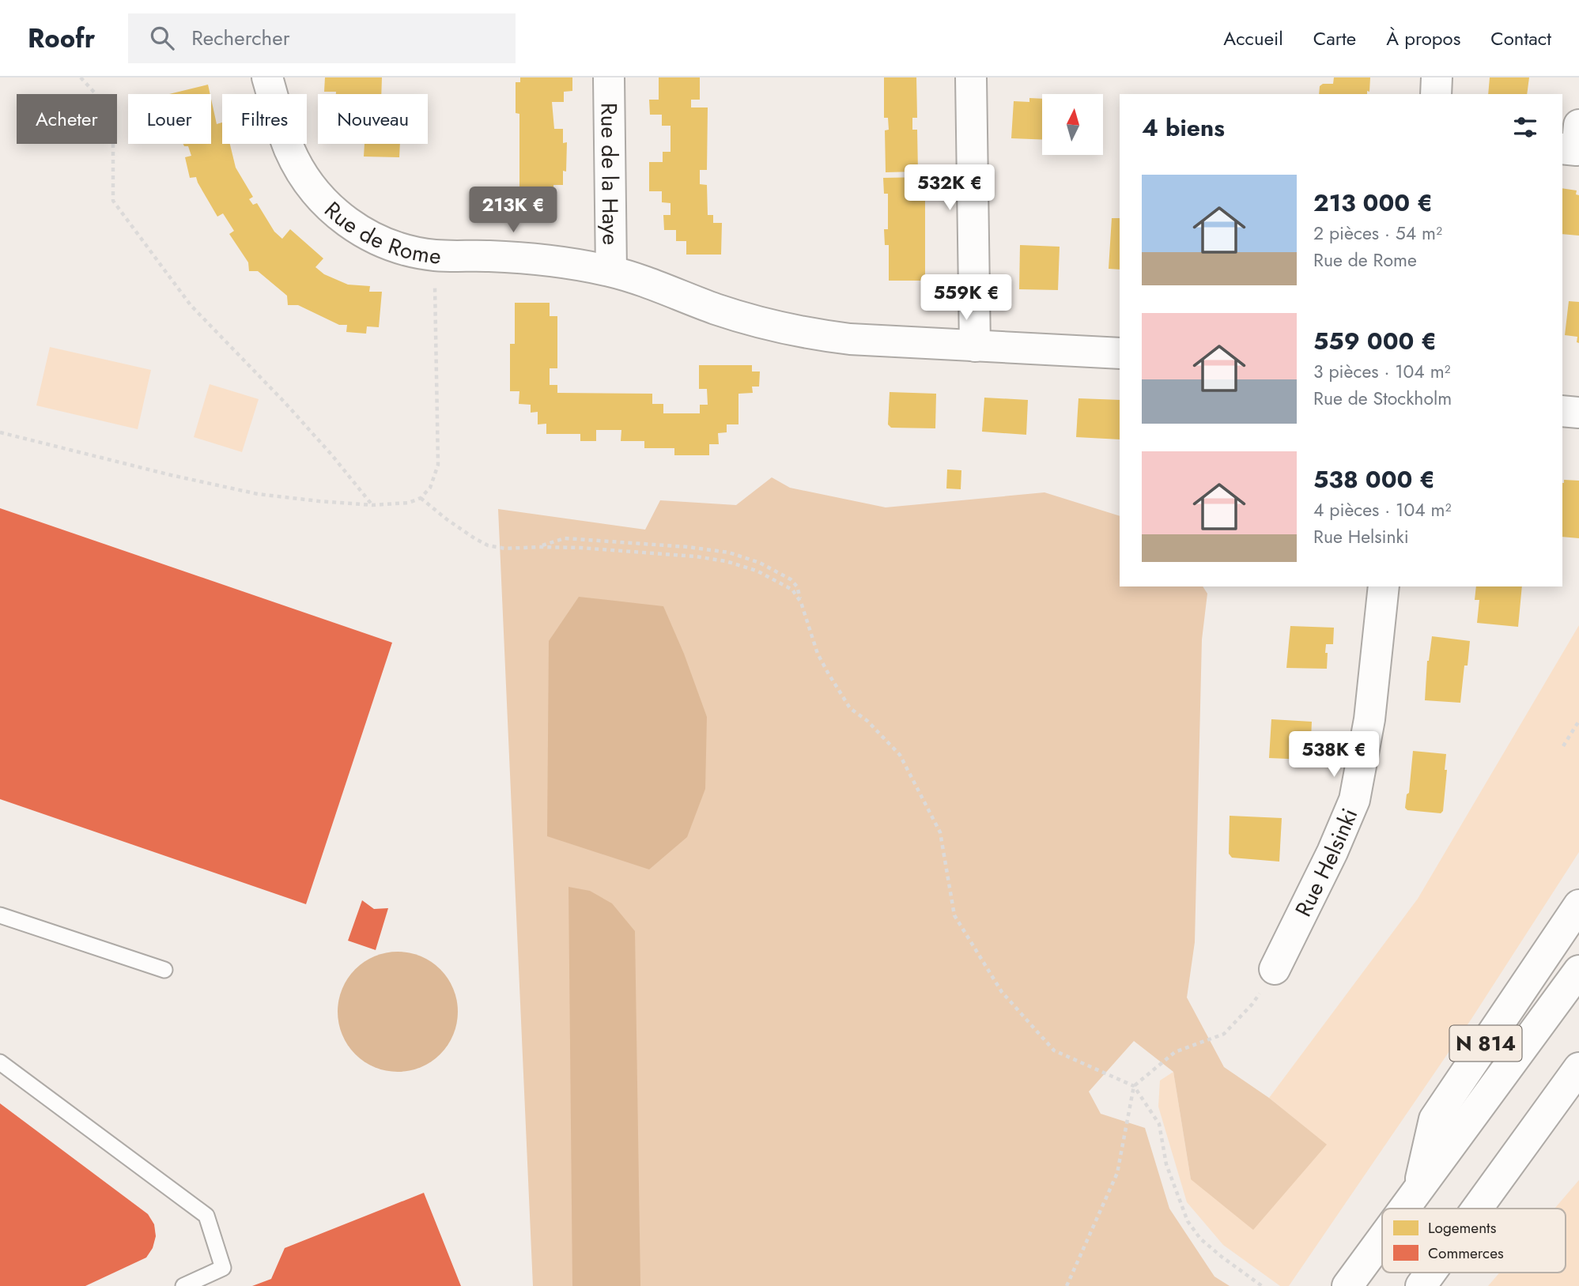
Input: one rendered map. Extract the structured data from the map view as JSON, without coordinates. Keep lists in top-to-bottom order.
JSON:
{
  "streets": {
    "main road": [
      "Rue de la Haye",
      "Rue de Rome",
      "Rue Helsinki",
      "N 814"
    ]
  },
  "crossings": [
    ["Rue de la Haye", "Rue de Rome"]
  ],
  "legend": ["Logements", "Commerces"],
  "north": "top",
  "page": {
    "header": "Roofr",
    "search": "Rechercher",
    "nav": [
      "Accueil",
      "Carte",
      "À propos",
      "Contact"
    ],
    "chip": [
      "Acheter",
      "Louer",
      "Filtres",
      "Nouveau"
    ],
    "heading": "4 biens",
    "list": [
      {
        "name": "213 000 €",
        "note": "2 pièces · 54 m² · Rue de Rome"
      },
      {
        "name": "559 000 €",
        "note": "3 pièces · 104 m² · Rue de Stockholm"
      },
      {
        "name": "538 000 €",
        "note": "4 pièces · 104 m² · Rue Helsinki"
      }
    ],
    "price": [
      "532K €",
      "213K €",
      "559K €",
      "538K €"
    ]
  }
}
